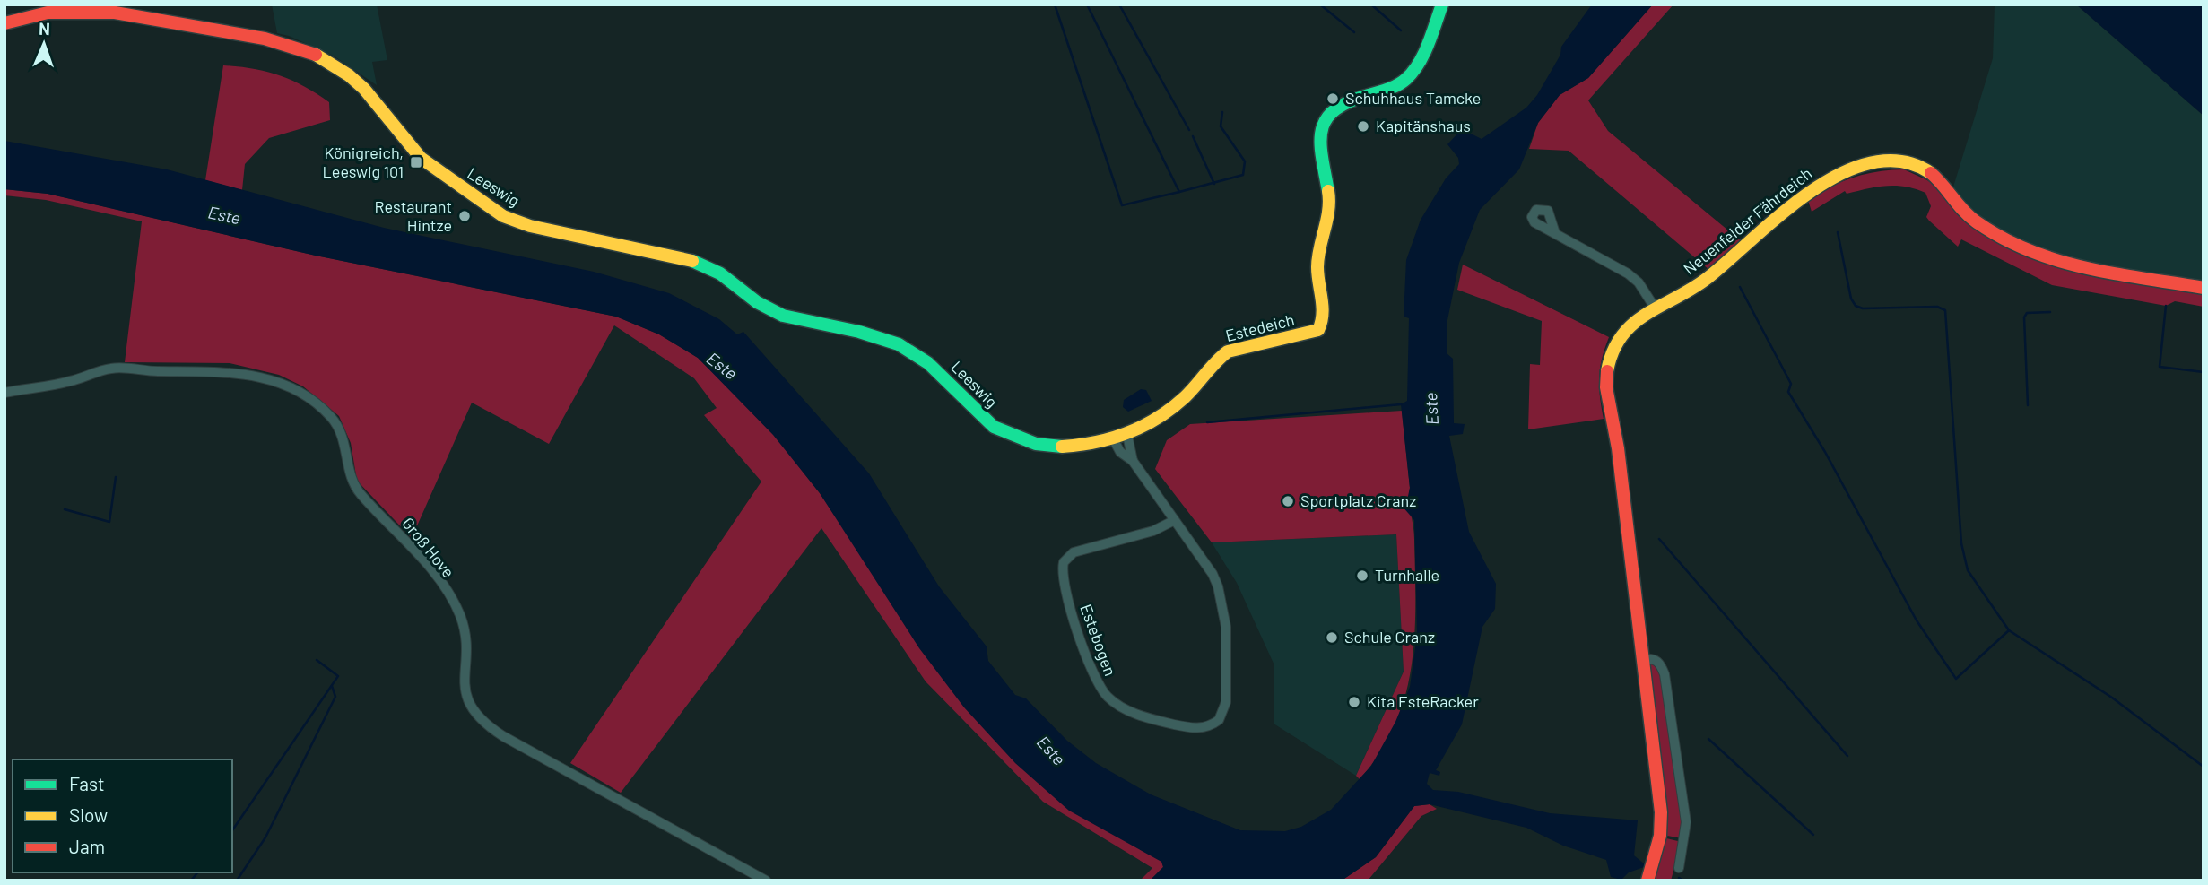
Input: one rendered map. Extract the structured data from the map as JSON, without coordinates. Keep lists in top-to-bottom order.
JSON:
{
  "streets": {
    "street": [
      "Leeswig",
      "Neuenfelder Fährdeich",
      "Estedeich",
      "Groß Hove",
      "Estebogen"
    ]
  },
  "crossings": [
    ["Leeswig", "Estedeich"],
    ["Estedeich", "Estebogen"]
  ],
  "water": ["Este"],
  "places": {
    "other": [
      "Schuhhaus Tamcke",
      "Kapitänshaus",
      "Restaurant Hintze",
      "Sportplatz Cranz",
      "Turnhalle",
      "Schule Cranz",
      "Kita EsteRacker"
    ],
    "transit": ["Königreich, Leeswig 101"]
  },
  "legend": ["Fast", "Slow", "Jam"],
  "north": "top"
}
